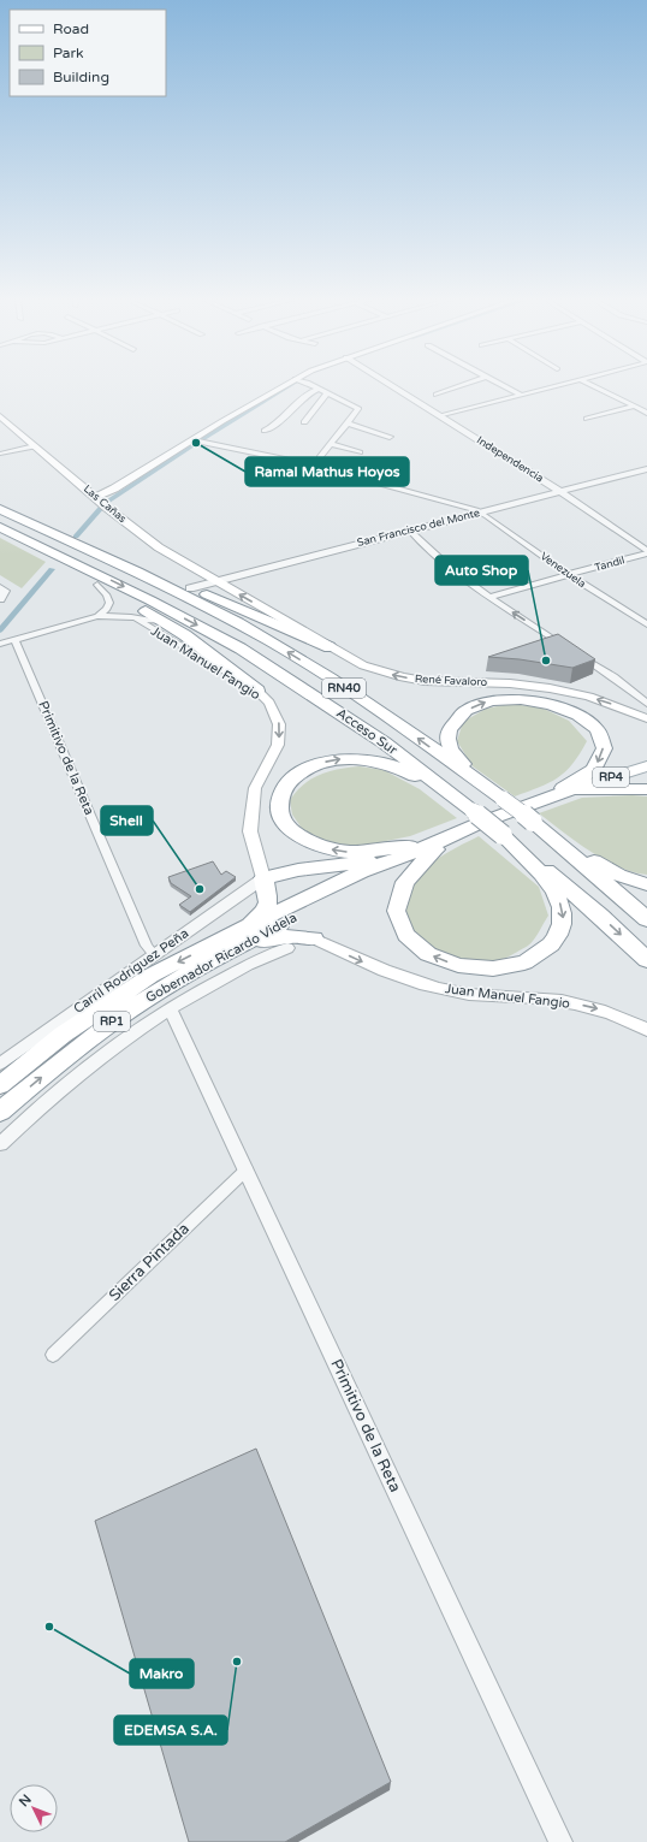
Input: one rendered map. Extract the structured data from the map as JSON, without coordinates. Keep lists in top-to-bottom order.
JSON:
{
  "streets": {
    "highway": [
      "RN40",
      "Acceso Sur",
      "RP4",
      "Gobernador Ricardo Videla",
      "RP1"
    ],
    "main road": ["Las Cañas", "Juan Manuel Fangio", "René Favaloro"],
    "street": [
      "Independencia",
      "San Francisco del Monte",
      "Tandil",
      "Venezuela",
      "Primitivo de la Reta",
      "Carril Rodríguez Peña",
      "Sierra Pintada"
    ]
  },
  "crossings": [
    ["Independencia", "San Francisco del Monte"],
    ["Independencia", "Tandil"],
    ["Las Cañas", "San Francisco del Monte"],
    ["Las Cañas", "René Favaloro"],
    ["San Francisco del Monte", "Venezuela"],
    ["San Francisco del Monte", "René Favaloro"],
    ["Tandil", "Venezuela"],
    ["Juan Manuel Fangio", "Carril Rodríguez Peña"],
    ["Acceso Sur", "RP4"],
    ["Acceso Sur", "Gobernador Ricardo Videla"],
    ["Primitivo de la Reta", "Carril Rodríguez Peña"],
    ["Primitivo de la Reta", "Sierra Pintada"],
    ["RP4", "Gobernador Ricardo Videla"]
  ],
  "one_way": ["René Favaloro"],
  "places": [
    "Ramal Mathus Hoyos",
    "Auto Shop",
    "Shell",
    "Makro",
    "EDEMSA S.A."
  ],
  "legend": ["Road", "Park", "Building"],
  "north": "top left"
}
